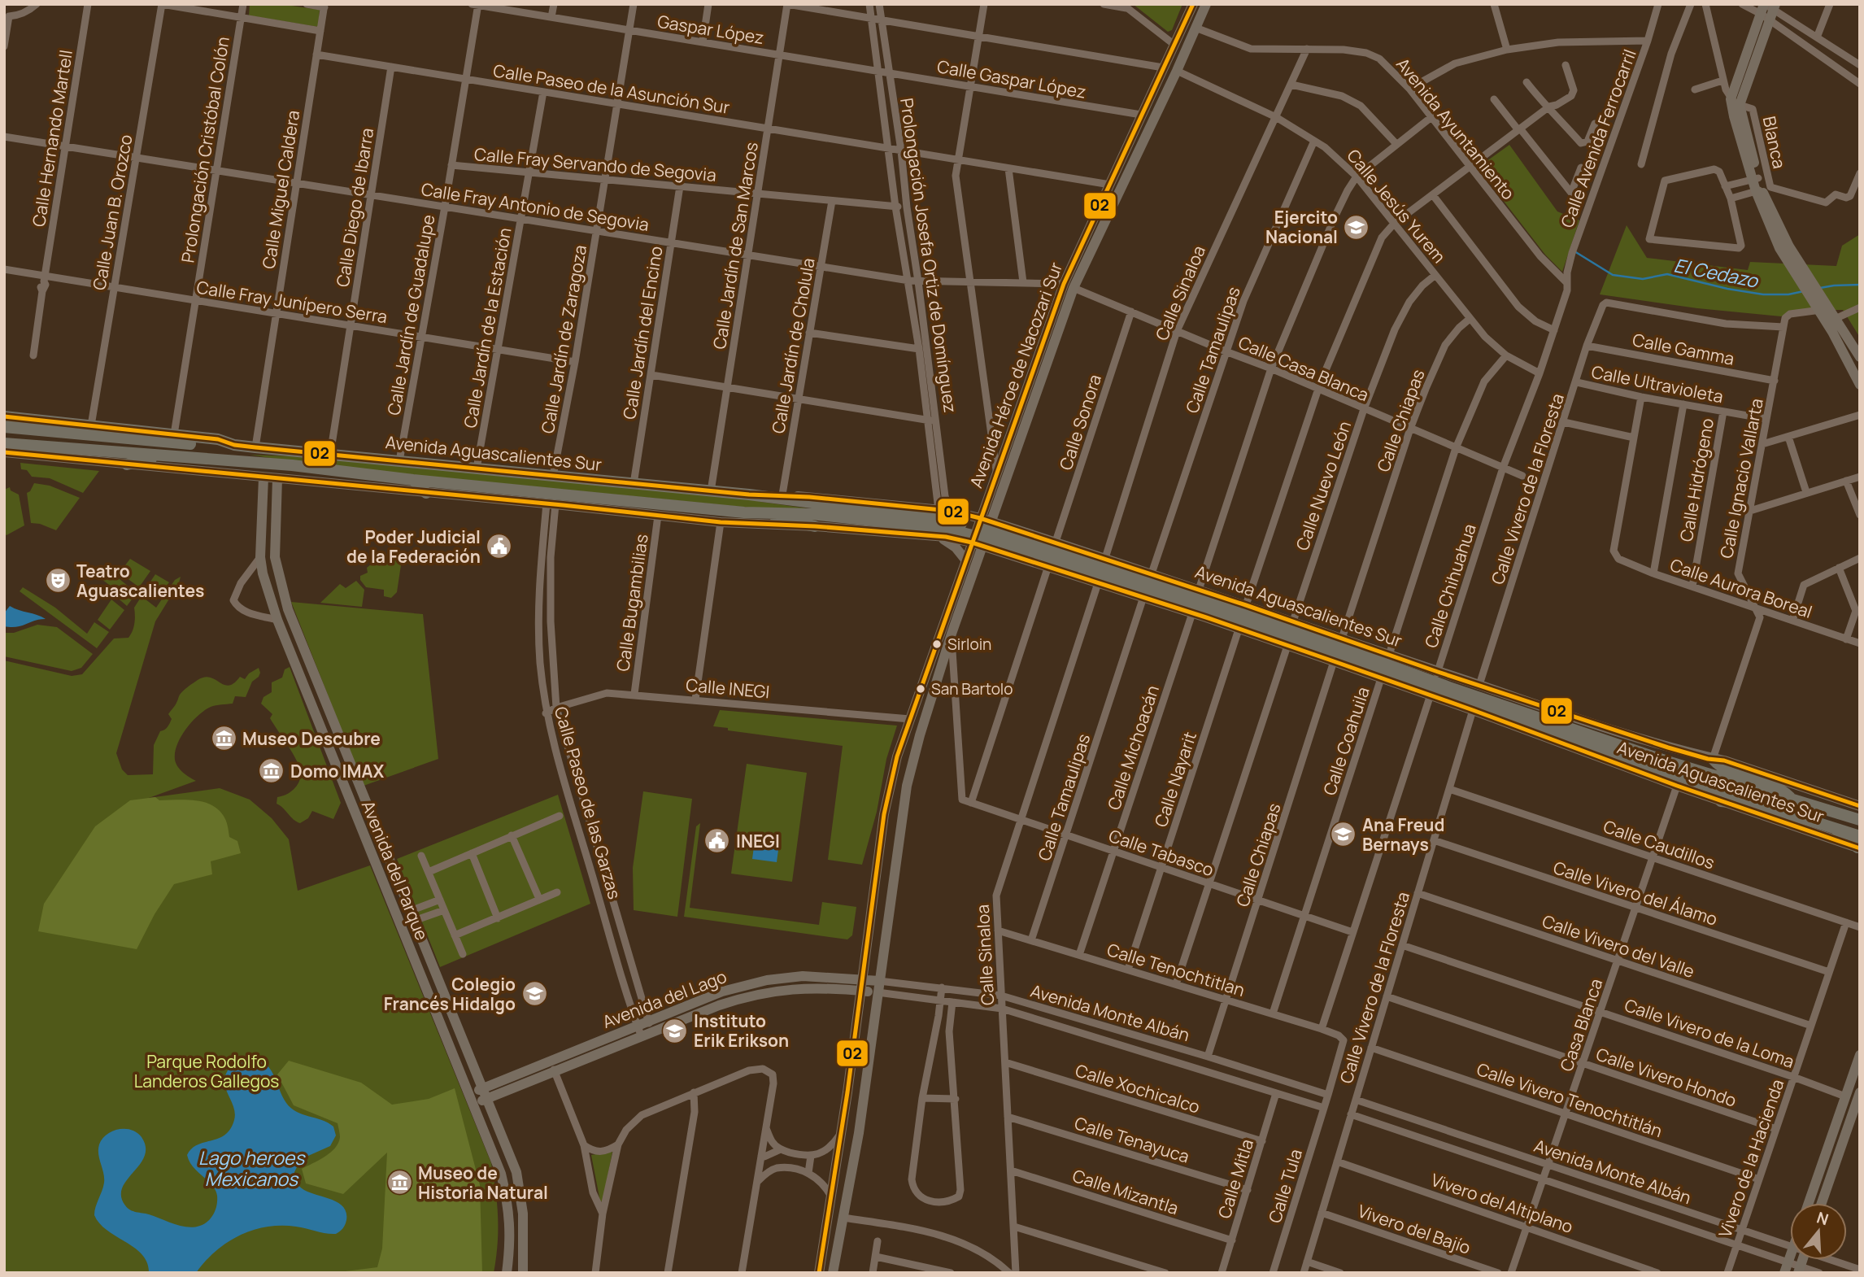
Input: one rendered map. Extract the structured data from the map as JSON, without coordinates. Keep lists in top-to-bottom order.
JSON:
{
  "streets": {
    "main road": ["Avenida Aguascalientes Sur"],
    "street": [
      "Gaspar López",
      "Calle Gaspar López",
      "Calle Paseo de la Asunción Sur",
      "Avenida Ayuntamiento",
      "Calle Hernando Martell",
      "Calle Avenida Ferrocarril",
      "Blanca",
      "Prolongación Cristóbal Colón",
      "Calle Fray Servando de Segovia",
      "Calle Miguel Caldera",
      "Calle Jesús Yurem",
      "Calle Fray Antonio de Segovia",
      "Calle Diego de Ibarra",
      "Calle Juan B. Orozco",
      "Calle Jardín de San Marcos",
      "Prolongación Josefa Ortiz de Domínguez",
      "Calle Sinaloa",
      "Calle Fray Junípero Serra",
      "Calle Jardín de Guadalupe",
      "Calle Jardín de la Estación",
      "Calle Jardín del Encino",
      "Calle Jardín de Zaragoza",
      "Calle Jardín de Cholula",
      "Calle Gamma",
      "Calle Tamaulipas",
      "Calle Casa Blanca",
      "Avenida Héroe de Nacozari Sur",
      "Calle Ultravioleta",
      "Calle Chiapas",
      "Calle Sonora",
      "Calle Ignacio Vallarta",
      "Calle Hidrógeno",
      "Calle Nuevo León",
      "Calle Vivero de la Floresta",
      "Calle Chihuahua",
      "Calle Aurora Boreal",
      "Calle Bugambilias",
      "Calle INEGI",
      "Calle Coahuila",
      "Calle Michoacán",
      "Calle Nayarit",
      "Calle Paseo de las Garzas",
      "Calle Caudillos",
      "Calle Tabasco",
      "Avenida del Parque",
      "Calle Vivero del Álamo",
      "Calle Vivero del Valle",
      "Calle Tenochtitlan",
      "Avenida del Lago",
      "Avenida Monte Albán",
      "Casa Blanca",
      "Calle Vivero de la Loma",
      "Calle Vivero Hondo",
      "Calle Xochicalco",
      "Calle Vivero Tenochtitlán",
      "Calle Tenayuca",
      "Vivero de la Hacienda",
      "Calle Mitla",
      "Calle Tula",
      "Calle Mizantla",
      "Vivero del Altiplano",
      "Vivero del Bajío"
    ]
  },
  "crossings": [
    ["Gaspar López", "Calle Gaspar López"],
    ["Gaspar López", "Calle Jardín de San Marcos"],
    ["Gaspar López", "Prolongación Josefa Ortiz de Domínguez"],
    ["Gaspar López", "Calle Jardín de Guadalupe"],
    ["Gaspar López", "Calle Jardín de Zaragoza"],
    ["Calle Gaspar López", "Prolongación Josefa Ortiz de Domínguez"],
    ["Calle Gaspar López", "Avenida Héroe de Nacozari Sur"],
    ["Calle Paseo de la Asunción Sur", "Calle Miguel Caldera"],
    ["Calle Paseo de la Asunción Sur", "Calle Diego de Ibarra"],
    ["Calle Paseo de la Asunción Sur", "Calle Jardín de San Marcos"],
    ["Calle Paseo de la Asunción Sur", "Prolongación Josefa Ortiz de Domínguez"],
    ["Calle Paseo de la Asunción Sur", "Calle Jardín de Guadalupe"],
    ["Calle Paseo de la Asunción Sur", "Calle Jardín de la Estación"],
    ["Calle Paseo de la Asunción Sur", "Calle Jardín de Zaragoza"],
    ["Calle Paseo de la Asunción Sur", "Avenida Héroe de Nacozari Sur"],
    ["Avenida Ayuntamiento", "Calle Avenida Ferrocarril"],
    ["Avenida Ayuntamiento", "Calle Sinaloa"],
    ["Avenida Ayuntamiento", "Avenida Héroe de Nacozari Sur"],
    ["Avenida Ayuntamiento", "Calle Chihuahua"],
    ["Calle Hernando Martell", "Calle Fray Antonio de Segovia"],
    ["Calle Hernando Martell", "Calle Fray Junípero Serra"],
    ["Calle Avenida Ferrocarril", "Calle Chihuahua"],
    ["Prolongación Cristóbal Colón", "Calle Fray Antonio de Segovia"],
    ["Prolongación Cristóbal Colón", "Calle Fray Junípero Serra"],
    ["Prolongación Cristóbal Colón", "Avenida Aguascalientes Sur"],
    ["Calle Fray Servando de Segovia", "Calle Jardín de San Marcos"],
    ["Calle Fray Servando de Segovia", "Prolongación Josefa Ortiz de Domínguez"],
    ["Calle Fray Servando de Segovia", "Calle Jardín de Guadalupe"],
    ["Calle Fray Servando de Segovia", "Calle Jardín de la Estación"],
    ["Calle Fray Servando de Segovia", "Calle Jardín del Encino"],
    ["Calle Fray Servando de Segovia", "Calle Jardín de Zaragoza"],
    ["Calle Fray Servando de Segovia", "Calle Jardín de Cholula"],
    ["Calle Miguel Caldera", "Calle Fray Antonio de Segovia"],
    ["Calle Miguel Caldera", "Calle Fray Junípero Serra"],
    ["Calle Miguel Caldera", "Avenida Aguascalientes Sur"],
    ["Calle Jesús Yurem", "Calle Sinaloa"],
    ["Calle Jesús Yurem", "Calle Tamaulipas"],
    ["Calle Jesús Yurem", "Avenida Héroe de Nacozari Sur"],
    ["Calle Jesús Yurem", "Calle Chiapas"],
    ["Calle Jesús Yurem", "Calle Nuevo León"],
    ["Calle Jesús Yurem", "Calle Chihuahua"],
    ["Calle Jesús Yurem", "Calle Coahuila"],
    ["Calle Fray Antonio de Segovia", "Calle Diego de Ibarra"],
    ["Calle Fray Antonio de Segovia", "Calle Juan B. Orozco"],
    ["Calle Fray Antonio de Segovia", "Calle Jardín de San Marcos"],
    ["Calle Fray Antonio de Segovia", "Prolongación Josefa Ortiz de Domínguez"],
    ["Calle Fray Antonio de Segovia", "Calle Jardín de Guadalupe"],
    ["Calle Fray Antonio de Segovia", "Calle Jardín de la Estación"],
    ["Calle Fray Antonio de Segovia", "Calle Jardín del Encino"],
    ["Calle Fray Antonio de Segovia", "Calle Jardín de Zaragoza"],
    ["Calle Fray Antonio de Segovia", "Calle Jardín de Cholula"],
    ["Calle Fray Antonio de Segovia", "Avenida Héroe de Nacozari Sur"],
    ["Calle Diego de Ibarra", "Calle Fray Junípero Serra"],
    ["Calle Diego de Ibarra", "Avenida Aguascalientes Sur"],
    ["Calle Juan B. Orozco", "Calle Fray Junípero Serra"],
    ["Calle Juan B. Orozco", "Avenida Aguascalientes Sur"],
    ["Calle Jardín de San Marcos", "Avenida Aguascalientes Sur"],
    ["Prolongación Josefa Ortiz de Domínguez", "Avenida Aguascalientes Sur"],
    ["Calle Sinaloa", "Calle Casa Blanca"],
    ["Calle Sinaloa", "Avenida Aguascalientes Sur"],
    ["Calle Sinaloa", "Calle Tabasco"],
    ["Calle Sinaloa", "Calle Tenochtitlan"],
    ["Calle Sinaloa", "Avenida Monte Albán"],
    ["Calle Sinaloa", "Calle Xochicalco"],
    ["Calle Sinaloa", "Calle Tenayuca"],
    ["Calle Sinaloa", "Calle Mizantla"],
    ["Calle Fray Junípero Serra", "Calle Jardín de Guadalupe"],
    ["Calle Fray Junípero Serra", "Calle Jardín de la Estación"],
    ["Calle Fray Junípero Serra", "Calle Jardín de Zaragoza"],
    ["Calle Jardín de Guadalupe", "Avenida Aguascalientes Sur"],
    ["Calle Jardín de la Estación", "Avenida Aguascalientes Sur"],
    ["Calle Jardín del Encino", "Avenida Aguascalientes Sur"],
    ["Calle Jardín de Zaragoza", "Avenida Aguascalientes Sur"],
    ["Calle Jardín de Cholula", "Avenida Aguascalientes Sur"],
    ["Calle Gamma", "Calle Ignacio Vallarta"],
    ["Calle Gamma", "Calle Vivero de la Floresta"],
    ["Calle Tamaulipas", "Calle Casa Blanca"],
    ["Calle Tamaulipas", "Avenida Aguascalientes Sur"],
    ["Calle Tamaulipas", "Calle Tabasco"],
    ["Calle Tamaulipas", "Calle Tenochtitlan"],
    ["Calle Casa Blanca", "Avenida Héroe de Nacozari Sur"],
    ["Calle Casa Blanca", "Calle Chiapas"],
    ["Calle Casa Blanca", "Calle Sonora"],
    ["Calle Casa Blanca", "Calle Nuevo León"],
    ["Calle Casa Blanca", "Calle Chihuahua"],
    ["Calle Casa Blanca", "Calle Coahuila"],
    ["Avenida Héroe de Nacozari Sur", "Avenida Aguascalientes Sur"],
    ["Avenida Héroe de Nacozari Sur", "Calle INEGI"],
    ["Avenida Héroe de Nacozari Sur", "Calle Tabasco"],
    ["Avenida Héroe de Nacozari Sur", "Avenida del Lago"],
    ["Avenida Héroe de Nacozari Sur", "Avenida Monte Albán"],
    ["Calle Ultravioleta", "Calle Ignacio Vallarta"],
    ["Calle Ultravioleta", "Calle Hidrógeno"],
    ["Calle Ultravioleta", "Calle Vivero de la Floresta"],
    ["Calle Chiapas", "Avenida Aguascalientes Sur"],
    ["Calle Chiapas", "Calle Tabasco"],
    ["Calle Chiapas", "Calle Tenochtitlan"],
    ["Calle Chiapas", "Avenida Monte Albán"],
    ["Calle Sonora", "Avenida Aguascalientes Sur"],
    ["Avenida Aguascalientes Sur", "Calle Nuevo León"],
    ["Avenida Aguascalientes Sur", "Calle Vivero de la Floresta"],
    ["Avenida Aguascalientes Sur", "Calle Chihuahua"],
    ["Avenida Aguascalientes Sur", "Calle Bugambilias"],
    ["Avenida Aguascalientes Sur", "Calle Coahuila"],
    ["Avenida Aguascalientes Sur", "Calle Michoacán"],
    ["Avenida Aguascalientes Sur", "Calle Nayarit"],
    ["Avenida Aguascalientes Sur", "Calle Paseo de las Garzas"],
    ["Avenida Aguascalientes Sur", "Avenida del Parque"],
    ["Avenida Aguascalientes Sur", "Casa Blanca"],
    ["Calle Ignacio Vallarta", "Calle Vivero de la Floresta"],
    ["Calle Ignacio Vallarta", "Calle Aurora Boreal"],
    ["Calle Hidrógeno", "Calle Aurora Boreal"],
    ["Calle Vivero de la Floresta", "Calle Caudillos"],
    ["Calle Vivero de la Floresta", "Calle Vivero del Álamo"],
    ["Calle Vivero de la Floresta", "Calle Vivero del Valle"],
    ["Calle Vivero de la Floresta", "Avenida Monte Albán"],
    ["Calle Vivero de la Floresta", "Calle Vivero de la Loma"],
    ["Calle Vivero de la Floresta", "Calle Vivero Hondo"],
    ["Calle Vivero de la Floresta", "Calle Vivero Tenochtitlán"],
    ["Calle Vivero de la Floresta", "Vivero del Altiplano"],
    ["Calle Vivero de la Floresta", "Vivero del Bajío"],
    ["Calle Chihuahua", "Calle Tabasco"],
    ["Calle Chihuahua", "Calle Tenochtitlan"],
    ["Calle Bugambilias", "Calle INEGI"],
    ["Calle INEGI", "Calle Paseo de las Garzas"],
    ["Calle Coahuila", "Calle Tabasco"],
    ["Calle Coahuila", "Calle Tenochtitlan"],
    ["Calle Michoacán", "Calle Tabasco"],
    ["Calle Michoacán", "Calle Tenochtitlan"],
    ["Calle Nayarit", "Calle Tabasco"],
    ["Calle Nayarit", "Calle Tenochtitlan"],
    ["Calle Paseo de las Garzas", "Avenida del Lago"],
    ["Calle Caudillos", "Casa Blanca"],
    ["Calle Caudillos", "Vivero de la Hacienda"],
    ["Avenida del Parque", "Avenida del Lago"],
    ["Calle Vivero del Álamo", "Casa Blanca"],
    ["Calle Vivero del Álamo", "Vivero de la Hacienda"],
    ["Calle Vivero del Valle", "Casa Blanca"],
    ["Calle Vivero del Valle", "Vivero de la Hacienda"],
    ["Calle Tenochtitlan", "Calle Tula"],
    ["Avenida del Lago", "Avenida Monte Albán"],
    ["Avenida Monte Albán", "Casa Blanca"],
    ["Avenida Monte Albán", "Vivero de la Hacienda"],
    ["Avenida Monte Albán", "Calle Mitla"],
    ["Avenida Monte Albán", "Calle Tula"],
    ["Casa Blanca", "Calle Vivero de la Loma"],
    ["Casa Blanca", "Calle Vivero Hondo"],
    ["Casa Blanca", "Calle Vivero Tenochtitlán"],
    ["Casa Blanca", "Vivero del Altiplano"],
    ["Calle Vivero de la Loma", "Vivero de la Hacienda"],
    ["Calle Vivero Hondo", "Vivero de la Hacienda"],
    ["Calle Xochicalco", "Calle Mitla"],
    ["Calle Vivero Tenochtitlán", "Vivero de la Hacienda"],
    ["Calle Tenayuca", "Calle Mitla"],
    ["Calle Mitla", "Calle Mizantla"]
  ],
  "water": ["El Cedazo", "Lago heroes Mexicanos"],
  "parks": ["Parque Rodolfo Landeros Gallegos"],
  "places": {
    "school or university": [
      "Ejercito Nacional",
      "Ana Freud Bernays",
      "Colegio Francés Hidalgo",
      "Instituto Erik Erikson"
    ],
    "public building": ["Poder Judicial de la Federación", "INEGI"],
    "theatre": ["Teatro Aguascalientes"],
    "other": ["Sirloin", "San Bartolo"],
    "museum": ["Museo Descubre", "Domo IMAX", "Museo de Historia Natural"]
  },
  "lines": ["transit line 02"],
  "north": "top"
}
